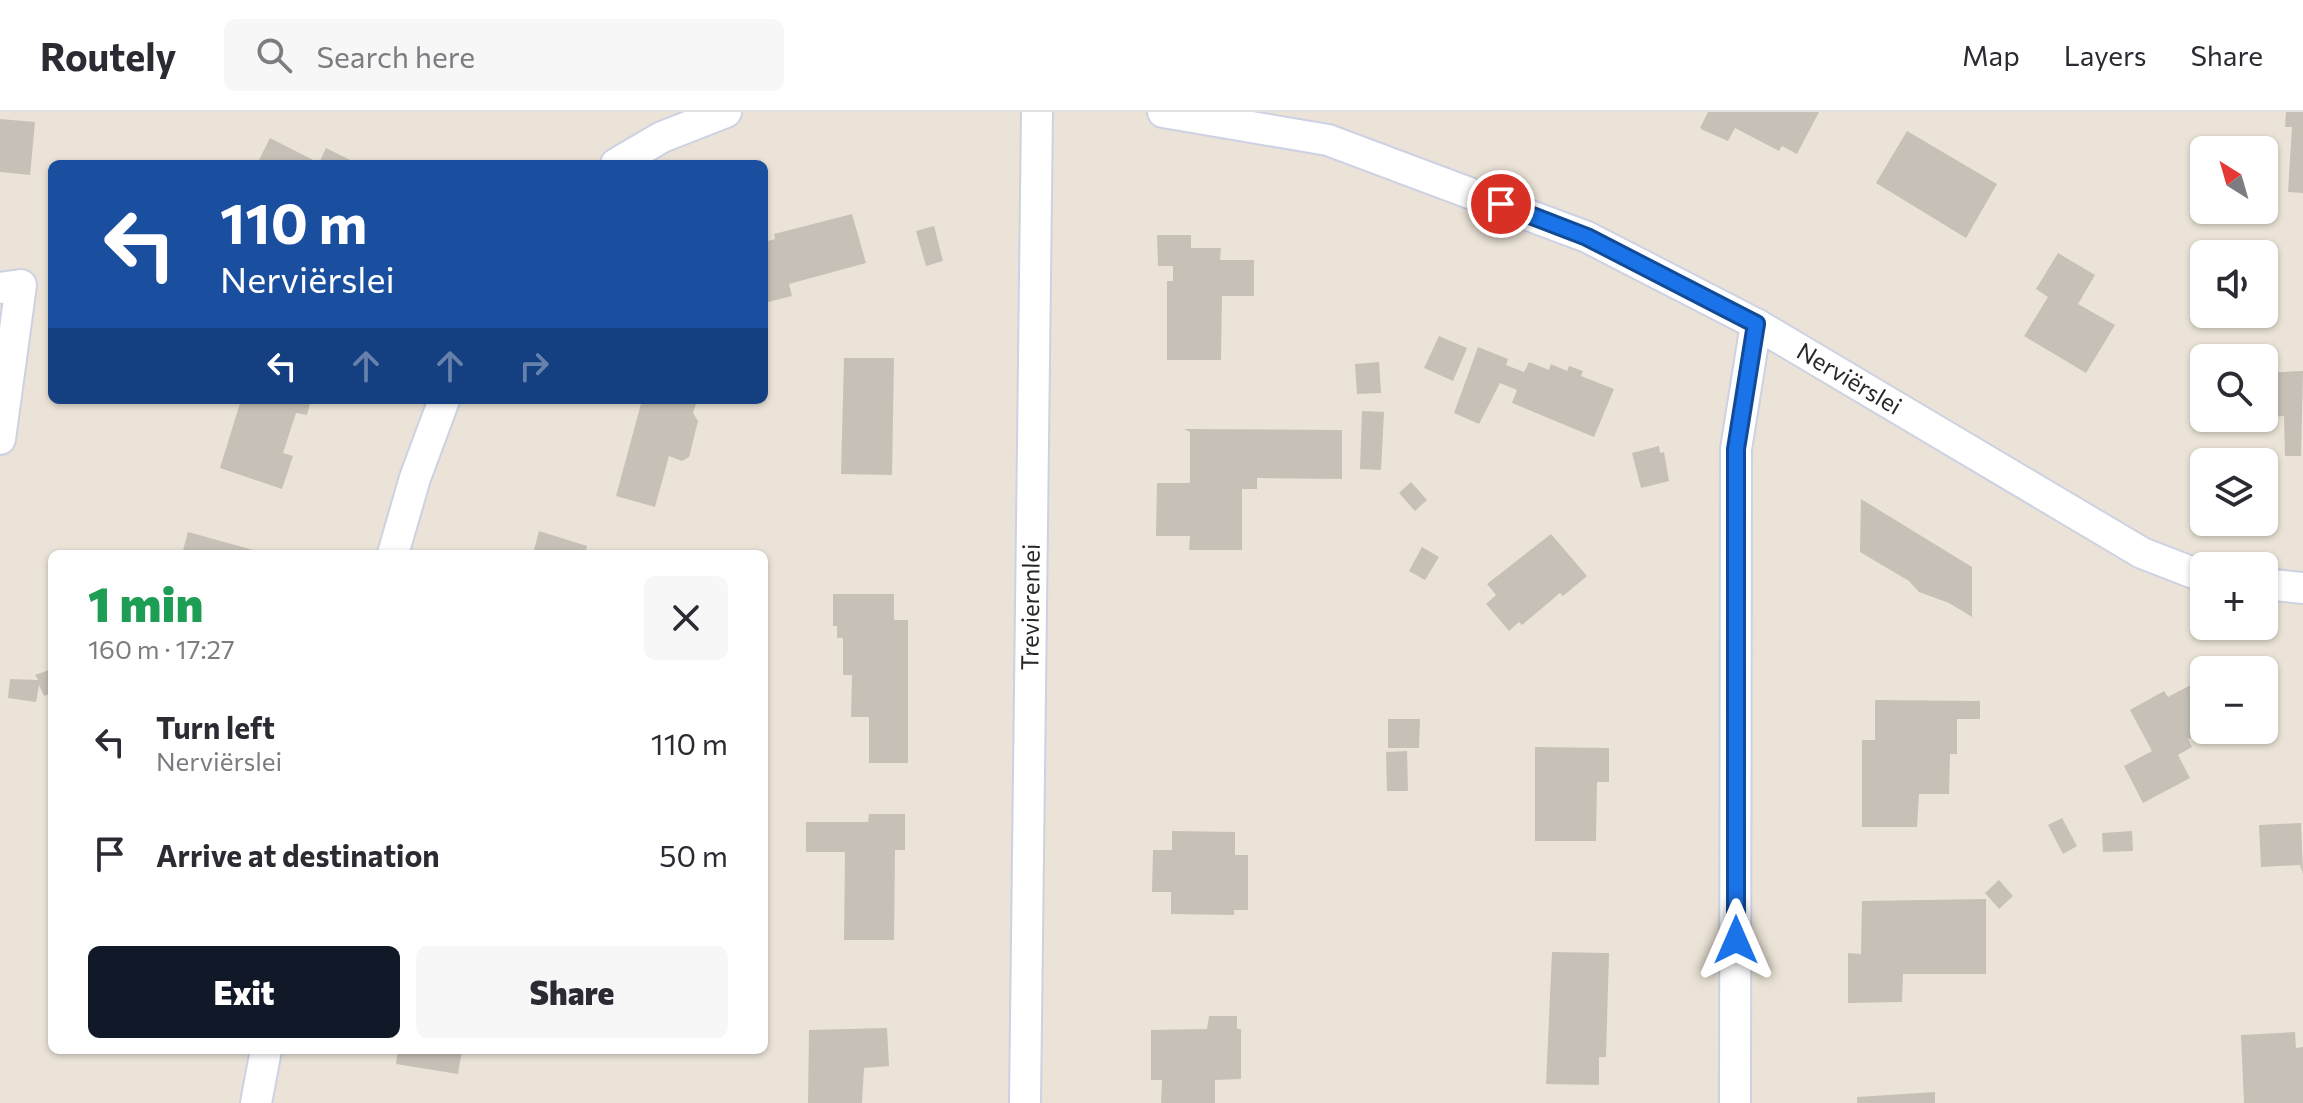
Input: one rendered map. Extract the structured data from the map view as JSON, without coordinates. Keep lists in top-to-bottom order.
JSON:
{
  "streets": {
    "street": ["Nerviërslei", "Trevierenlei"]
  },
  "north": "top left",
  "page": {
    "header": "Routely",
    "search": "Search here",
    "nav": ["Map", "Layers", "Share"],
    "map_buttons": ["+", "−"],
    "turn": ["110 m", "Nerviërslei"],
    "heading": ["1 min", "160 m · 17:27"],
    "list": [
      {
        "name": "Turn left",
        "note": "Nerviërslei",
        "value": "110 m"
      },
      {
        "name": "Arrive at destination",
        "value": "50 m"
      }
    ],
    "buttons": ["Exit", "Share"]
  }
}
